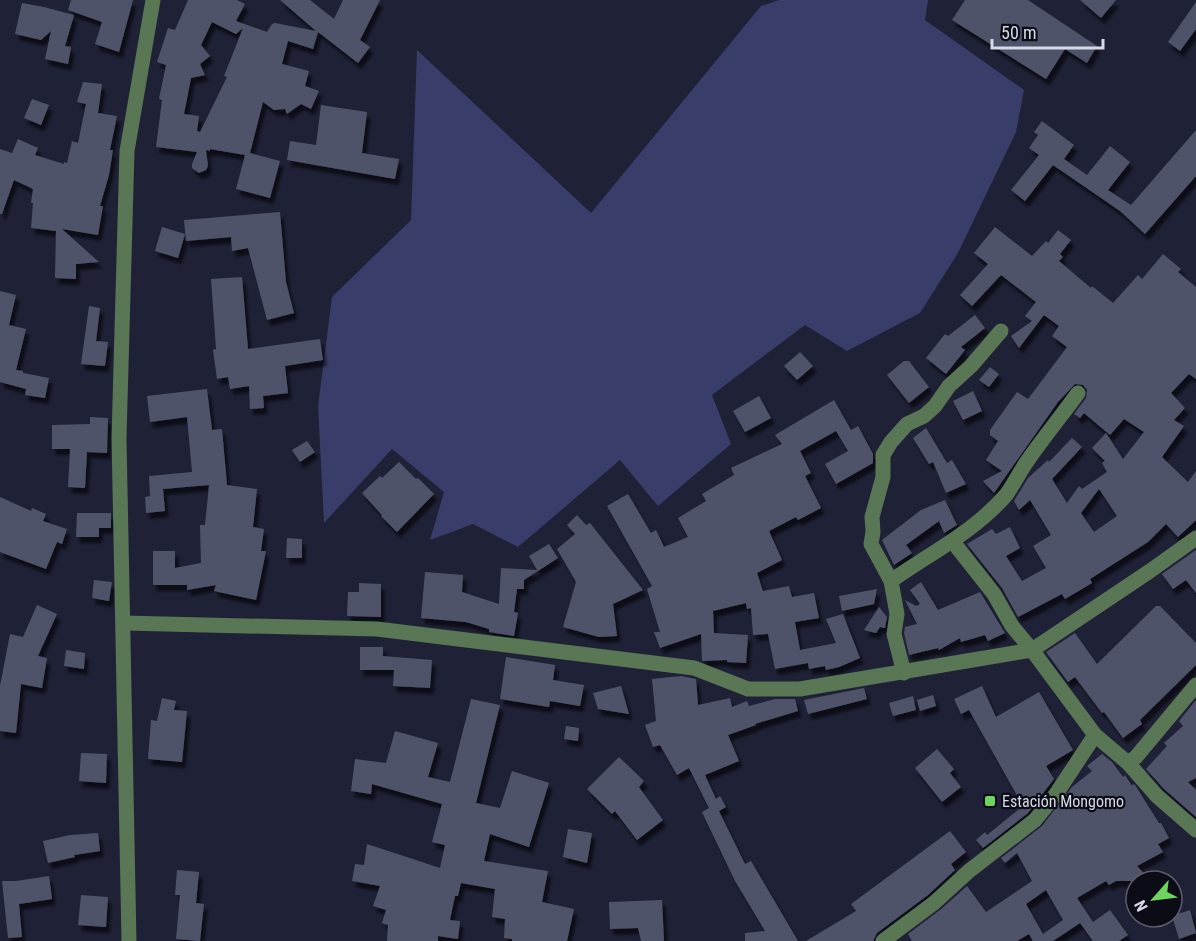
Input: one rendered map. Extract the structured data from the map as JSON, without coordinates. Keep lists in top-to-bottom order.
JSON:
{
  "places": {
    "transit": ["Estación Mongomo"]
  },
  "scale_bar": "50 m",
  "north": "bottom left"
}
